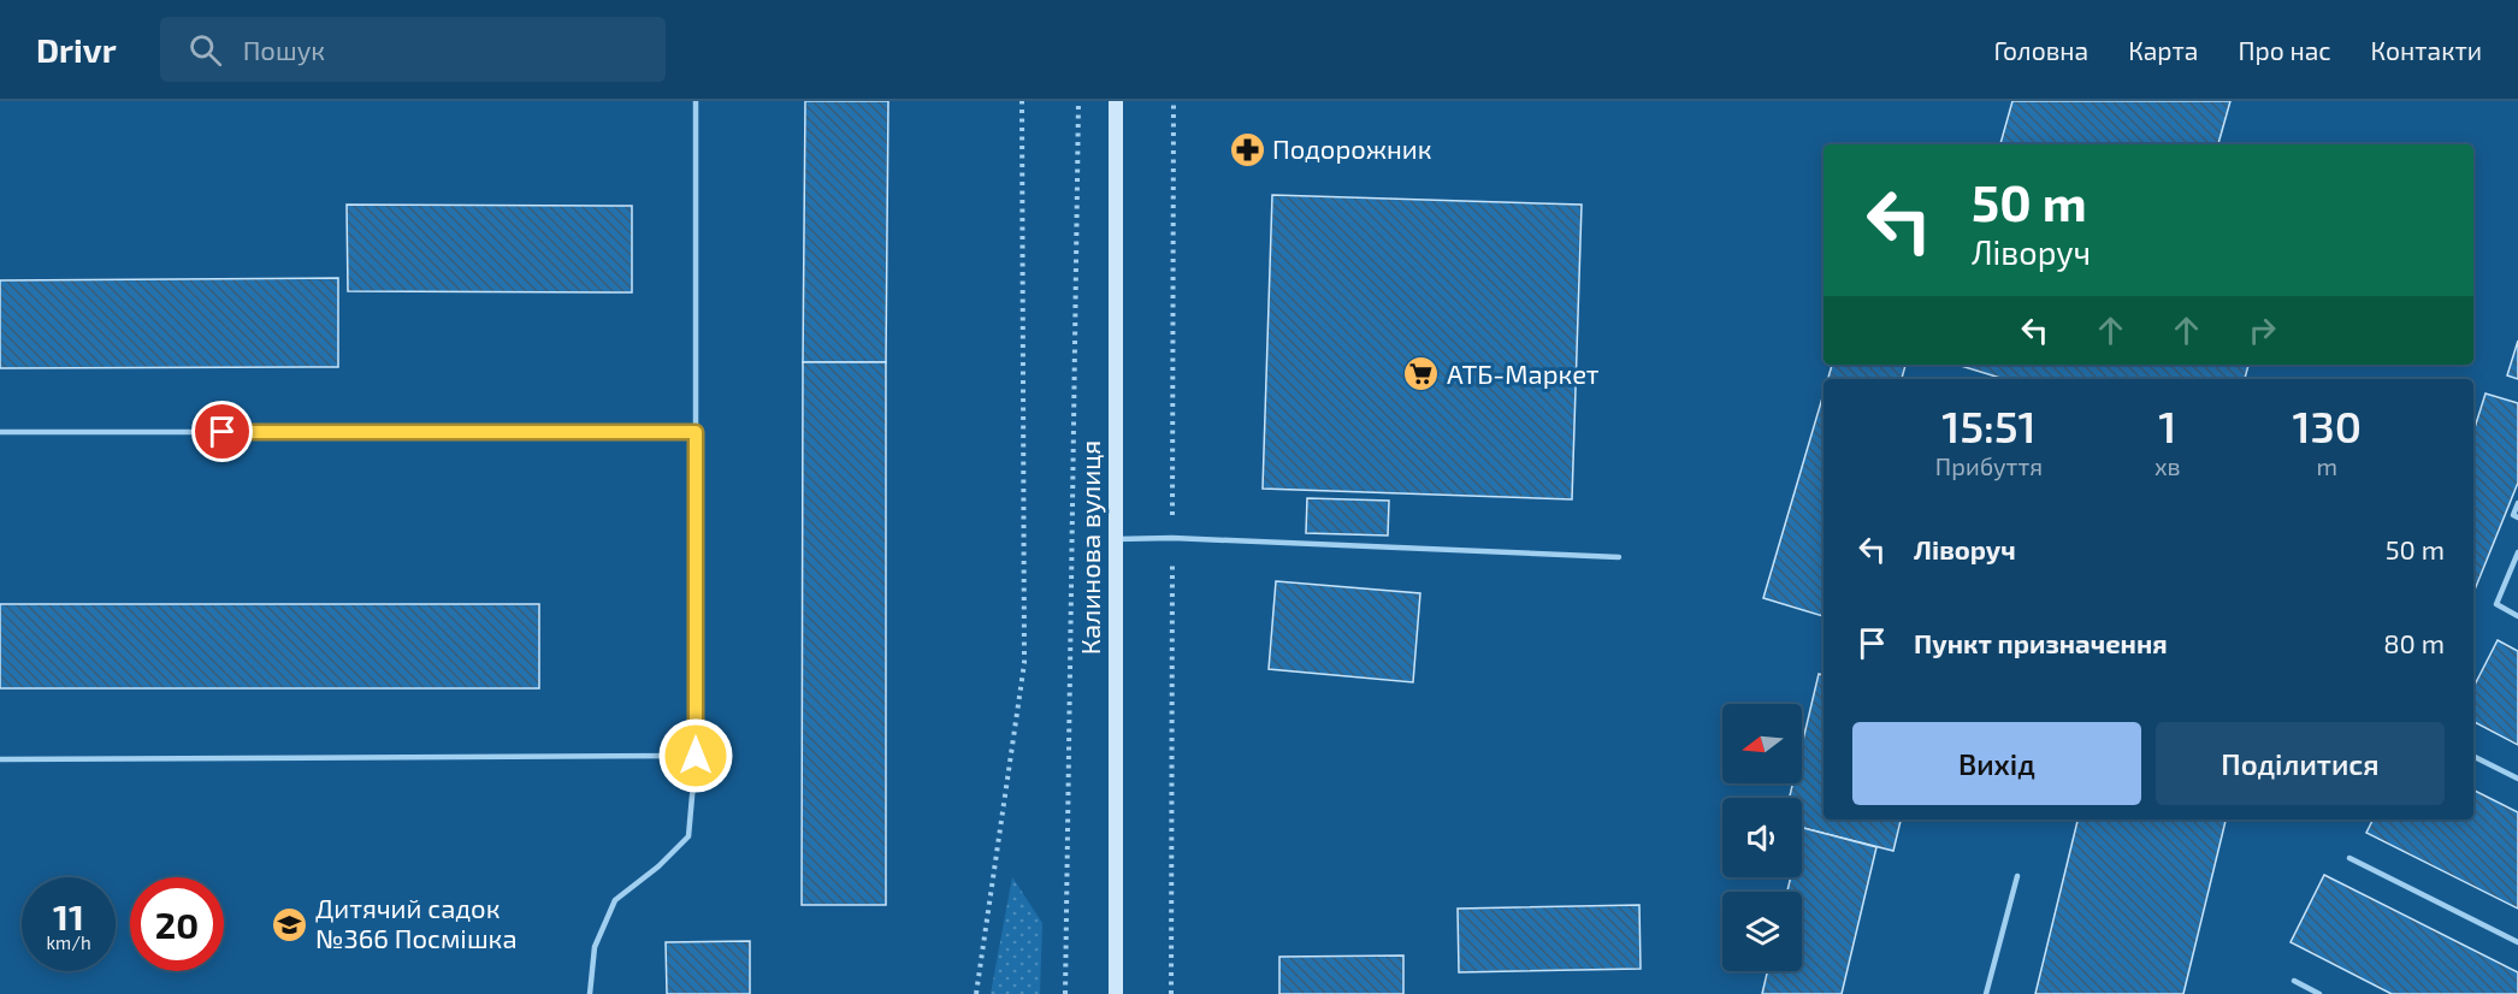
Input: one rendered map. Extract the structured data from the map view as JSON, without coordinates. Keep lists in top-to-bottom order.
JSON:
{
  "streets": {
    "main road": ["Калинова вулиця"]
  },
  "places": {
    "pharmacy": ["Подорожник"],
    "supermarket": ["АТБ-Маркет"],
    "school or university": ["Дитячий садок №366 Посмішка"]
  },
  "north": "left",
  "page": {
    "header": "Drivr",
    "search": "Пошук",
    "nav": [
      "Головна",
      "Карта",
      "Про нас",
      "Контакти"
    ],
    "turn": ["50 m", "Ліворуч"],
    "eta": [
      "15:51",
      "Прибуття",
      "1",
      "хв",
      "130",
      "m"
    ],
    "list": [
      {
        "name": "Ліворуч",
        "value": "50 m"
      },
      {
        "name": "Пункт призначення",
        "value": "80 m"
      }
    ],
    "buttons": ["Вихід", "Поділитися"],
    "speed": "11 km/h",
    "limit": "20"
  }
}
